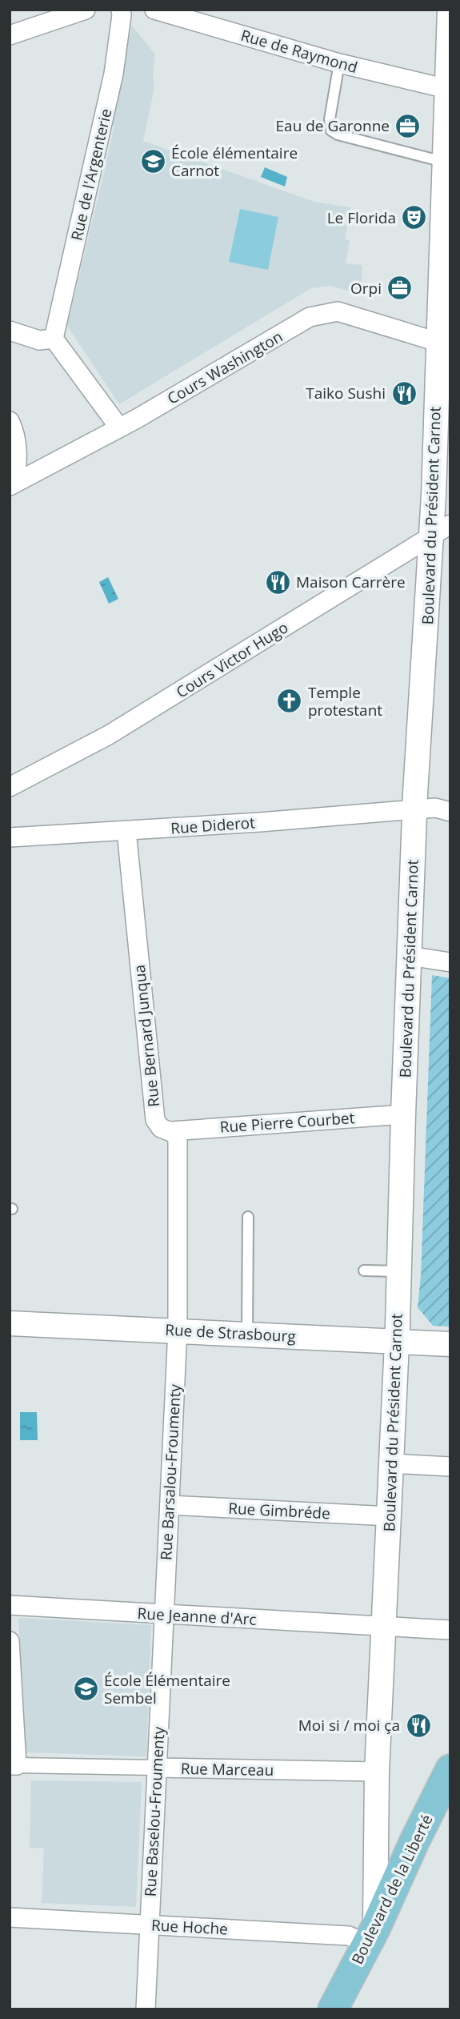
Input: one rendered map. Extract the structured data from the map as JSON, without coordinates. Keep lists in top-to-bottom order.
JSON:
{
  "streets": {
    "main road": ["Boulevard de la Liberté"],
    "street": [
      "Rue de Raymond",
      "Rue de l'Argenterie",
      "Cours Washington",
      "Boulevard du Président Carnot",
      "Cours Victor Hugo",
      "Rue Diderot",
      "Rue Bernard Junqua",
      "Rue Pierre Courbet",
      "Rue de Strasbourg",
      "Rue Barsalou-Froumenty",
      "Rue Gimbréde",
      "Rue Jeanne d'Arc",
      "Rue Marceau",
      "Rue Baselou-Froumenty",
      "Rue Hoche"
    ]
  },
  "crossings": [
    ["Rue de Raymond", "Boulevard du Président Carnot"],
    ["Cours Washington", "Boulevard du Président Carnot"],
    ["Boulevard du Président Carnot", "Cours Victor Hugo"],
    ["Boulevard du Président Carnot", "Rue Diderot"],
    ["Boulevard du Président Carnot", "Rue Pierre Courbet"],
    ["Boulevard du Président Carnot", "Rue de Strasbourg"],
    ["Boulevard du Président Carnot", "Rue Gimbréde"],
    ["Boulevard du Président Carnot", "Rue Jeanne d'Arc"],
    ["Boulevard du Président Carnot", "Rue Marceau"],
    ["Boulevard du Président Carnot", "Boulevard de la Liberté"],
    ["Boulevard du Président Carnot", "Rue Hoche"],
    ["Rue Diderot", "Rue Bernard Junqua"],
    ["Rue Bernard Junqua", "Rue Pierre Courbet"],
    ["Rue Bernard Junqua", "Rue de Strasbourg"],
    ["Rue Bernard Junqua", "Rue Barsalou-Froumenty"],
    ["Rue de Strasbourg", "Rue Barsalou-Froumenty"],
    ["Rue Barsalou-Froumenty", "Rue Gimbréde"],
    ["Rue Barsalou-Froumenty", "Rue Jeanne d'Arc"],
    ["Rue Barsalou-Froumenty", "Rue Baselou-Froumenty"],
    ["Rue Jeanne d'Arc", "Rue Baselou-Froumenty"],
    ["Rue Marceau", "Rue Baselou-Froumenty"],
    ["Rue Baselou-Froumenty", "Rue Hoche"],
    ["Boulevard de la Liberté", "Rue Hoche"]
  ],
  "places": {
    "office": ["Eau de Garonne", "Orpi"],
    "school or university": ["École élémentaire Carnot", "École Élémentaire Sembel"],
    "theatre": ["Le Florida"],
    "restaurant": ["Taiko Sushi", "Maison Carrère", "Moi si / moi ça"],
    "church": ["Temple protestant"]
  }
}
